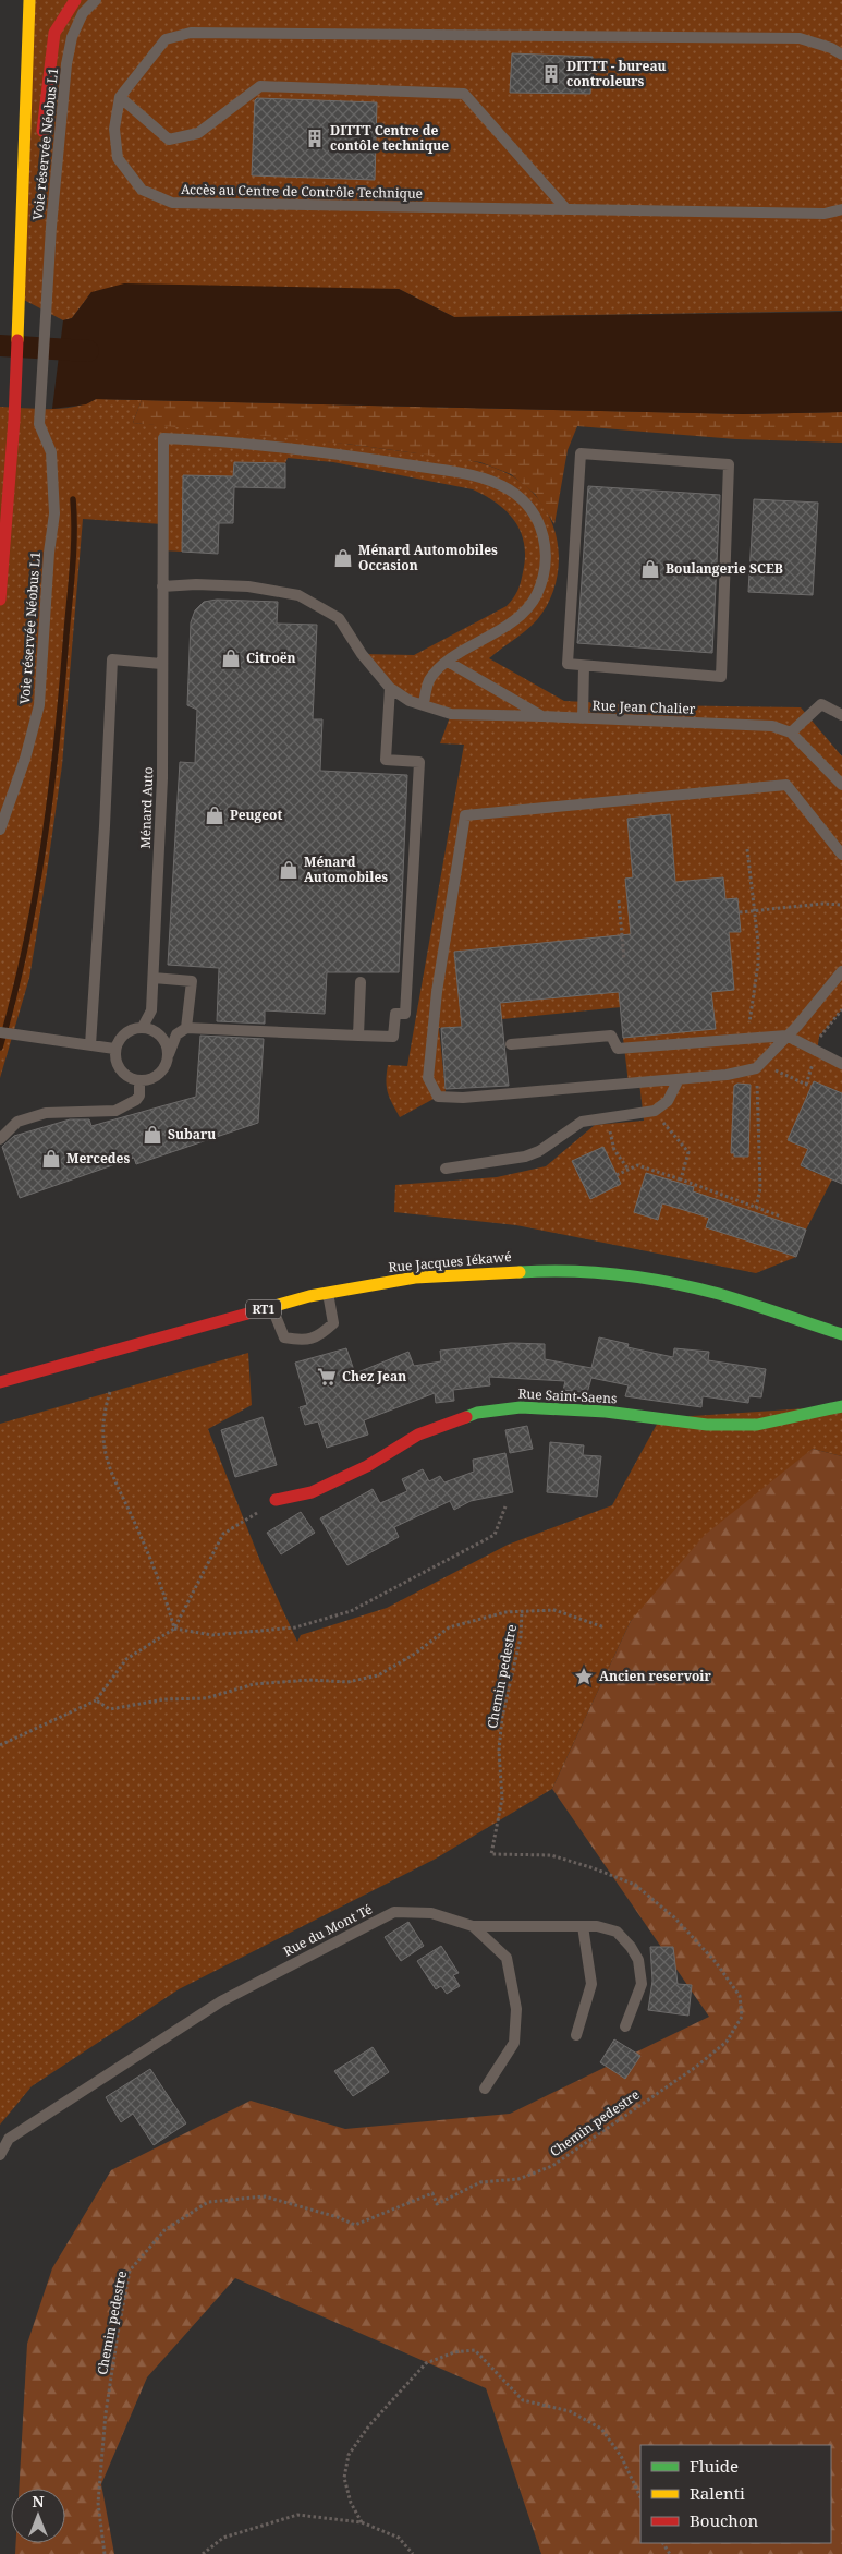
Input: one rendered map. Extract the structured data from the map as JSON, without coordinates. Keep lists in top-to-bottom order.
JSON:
{
  "streets": {
    "main road": ["Rue Jacques Iékawé", "RT1", "Rue Saint-Saens"],
    "lane": [
      "Voie réservée Néobus L1",
      "Accès au Centre de Contrôle Technique",
      "Rue Jean Chalier",
      "Ménard Auto",
      "Rue du Mont Té"
    ],
    "path": ["Chemin pedestre"]
  },
  "places": {
    "building": ["DITTT - bureau controleurs", "DITTT Centre de contôle technique"],
    "shop": [
      "Ménard Automobiles Occasion",
      "Boulangerie SCEB",
      "Citroën",
      "Peugeot",
      "Ménard Automobiles",
      "Subaru",
      "Mercedes"
    ],
    "supermarket": ["Chez Jean"],
    "place": ["Ancien reservoir"]
  },
  "legend": ["Fluide", "Ralenti", "Bouchon"],
  "north": "top"
}
